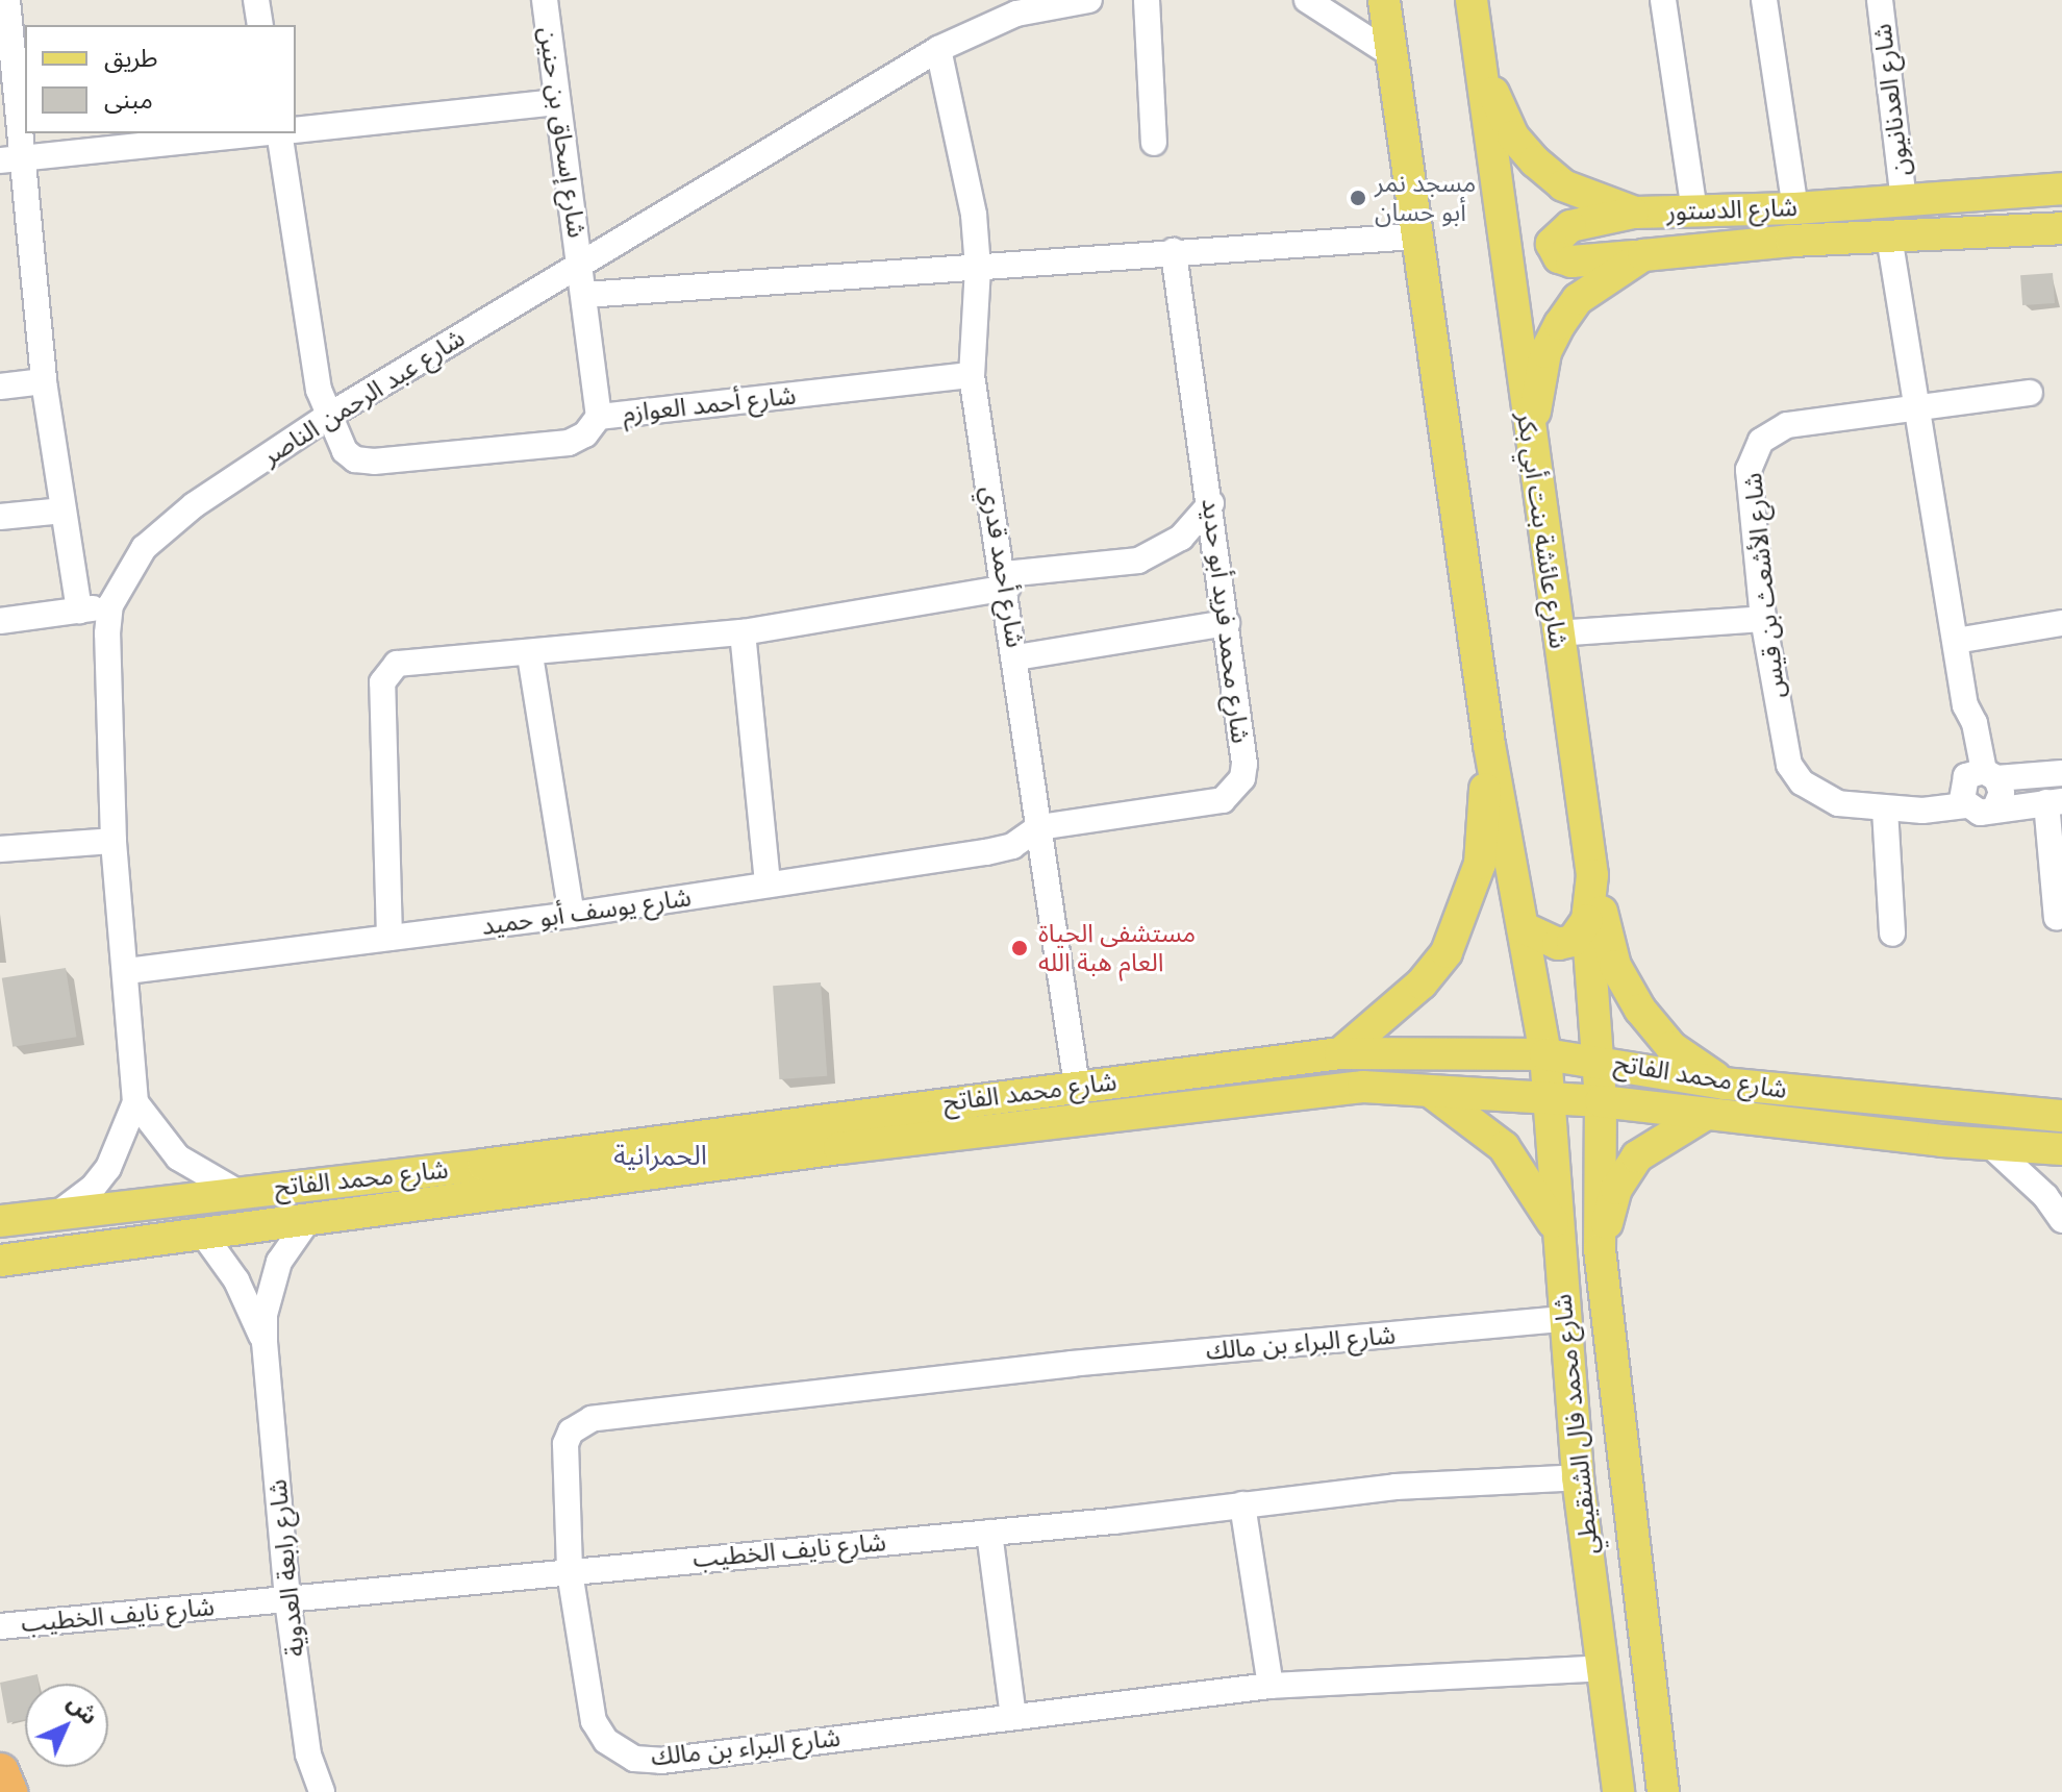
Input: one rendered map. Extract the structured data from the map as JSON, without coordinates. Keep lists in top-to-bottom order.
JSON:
{
  "streets": {
    "main road": [
      "شارع الدستور",
      "شارع عائشة بنت أبي بكر",
      "شارع محمد الفاتح",
      "شارع محمد فال الشنقيطي"
    ],
    "street": [
      "شارع العدنانيون",
      "شارع إسحاق بن حنين",
      "شارع عبد الرحمن الناصر",
      "شارع أحمد العوازم",
      "شارع أحمد قدري",
      "شارع الأشعث بن قيس",
      "شارع محمد فريد أبو حديد",
      "شارع يوسف أبو حميد",
      "شارع البراء بن مالك",
      "شارع نايف الخطيب",
      "شارع رابعة العدوية"
    ]
  },
  "crossings": [
    ["شارع العدنانيون", "شارع الدستور"],
    ["شارع إسحاق بن حنين", "شارع عبد الرحمن الناصر"],
    ["شارع إسحاق بن حنين", "شارع أحمد العوازم"],
    ["شارع الدستور", "شارع عائشة بنت أبي بكر"],
    ["شارع عبد الرحمن الناصر", "شارع أحمد العوازم"],
    ["شارع عبد الرحمن الناصر", "شارع أحمد قدري"],
    ["شارع عبد الرحمن الناصر", "شارع يوسف أبو حميد"],
    ["شارع عبد الرحمن الناصر", "شارع محمد الفاتح"],
    ["شارع أحمد العوازم", "شارع أحمد قدري"],
    ["شارع عائشة بنت أبي بكر", "شارع محمد الفاتح"],
    ["شارع عائشة بنت أبي بكر", "شارع محمد فال الشنقيطي"],
    ["شارع أحمد قدري", "شارع محمد فريد أبو حديد"],
    ["شارع أحمد قدري", "شارع يوسف أبو حميد"],
    ["شارع أحمد قدري", "شارع محمد الفاتح"],
    ["شارع محمد فريد أبو حديد", "شارع يوسف أبو حميد"],
    ["شارع محمد الفاتح", "شارع محمد فال الشنقيطي"],
    ["شارع محمد الفاتح", "شارع رابعة العدوية"],
    ["شارع البراء بن مالك", "شارع محمد فال الشنقيطي"],
    ["شارع البراء بن مالك", "شارع نايف الخطيب"],
    ["شارع محمد فال الشنقيطي", "شارع نايف الخطيب"],
    ["شارع نايف الخطيب", "شارع رابعة العدوية"]
  ],
  "districts": ["الحمرانية"],
  "places": ["مسجد نمر أبو حسان", "مستشفى الحياة العام هبة الله"],
  "legend": ["طريق", "مبنى"],
  "north": "top right"
}
